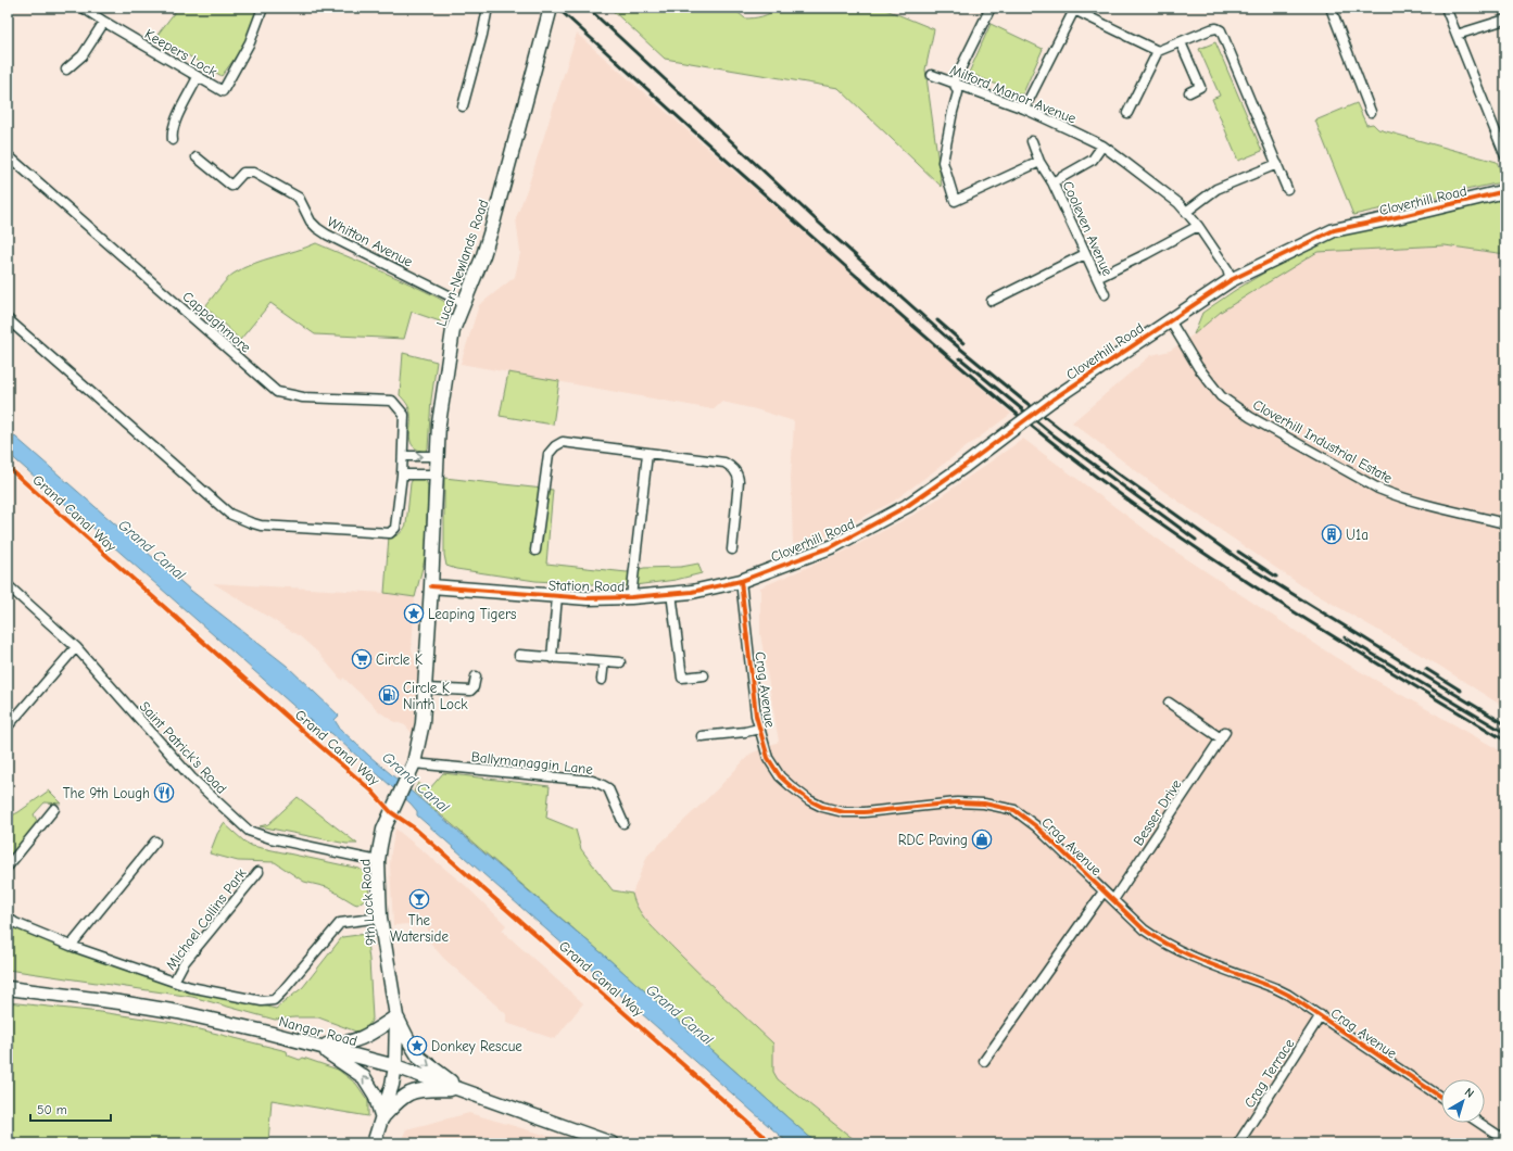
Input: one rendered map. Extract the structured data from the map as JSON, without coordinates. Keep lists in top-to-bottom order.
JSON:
{
  "streets": {
    "street": [
      "Keepers Lock",
      "Milford Manor Avenue",
      "Cloverhill Road",
      "Cooleven Avenue",
      "Whitton Avenue",
      "Lucan-Newlands Road",
      "Cappaghmore",
      "Cloverhill Industrial Estate",
      "Station Road",
      "Crag Avenue",
      "Saint Patrick's Road",
      "Ballymanaggin Lane",
      "Besser Drive",
      "9th Lock Road",
      "Michael Collins Park",
      "Nangor Road",
      "Crag Terrace"
    ],
    "cycle path": ["Grand Canal Way"]
  },
  "crossings": [
    ["Milford Manor Avenue", "Cloverhill Road"],
    ["Milford Manor Avenue", "Cooleven Avenue"],
    ["Cloverhill Road", "Cloverhill Industrial Estate"],
    ["Cloverhill Road", "Station Road"],
    ["Cloverhill Road", "Crag Avenue"],
    ["Whitton Avenue", "Lucan-Newlands Road"],
    ["Lucan-Newlands Road", "Station Road"],
    ["Lucan-Newlands Road", "9th Lock Road"],
    ["Station Road", "Crag Avenue"],
    ["Station Road", "9th Lock Road"],
    ["Crag Avenue", "Besser Drive"],
    ["Crag Avenue", "Crag Terrace"],
    ["Saint Patrick's Road", "9th Lock Road"],
    ["Ballymanaggin Lane", "9th Lock Road"],
    ["9th Lock Road", "Michael Collins Park"],
    ["9th Lock Road", "Nangor Road"]
  ],
  "water": ["Grand Canal"],
  "places": {
    "building": ["U1a"],
    "place": ["Leaping Tigers", "Donkey Rescue"],
    "supermarket": ["Circle K"],
    "fuel station": ["Circle K Ninth Lock"],
    "restaurant": ["The 9th Lough"],
    "shop": ["RDC Paving"],
    "bar": ["The Waterside"]
  },
  "scale_bar": "50 m",
  "north": "top right"
}
